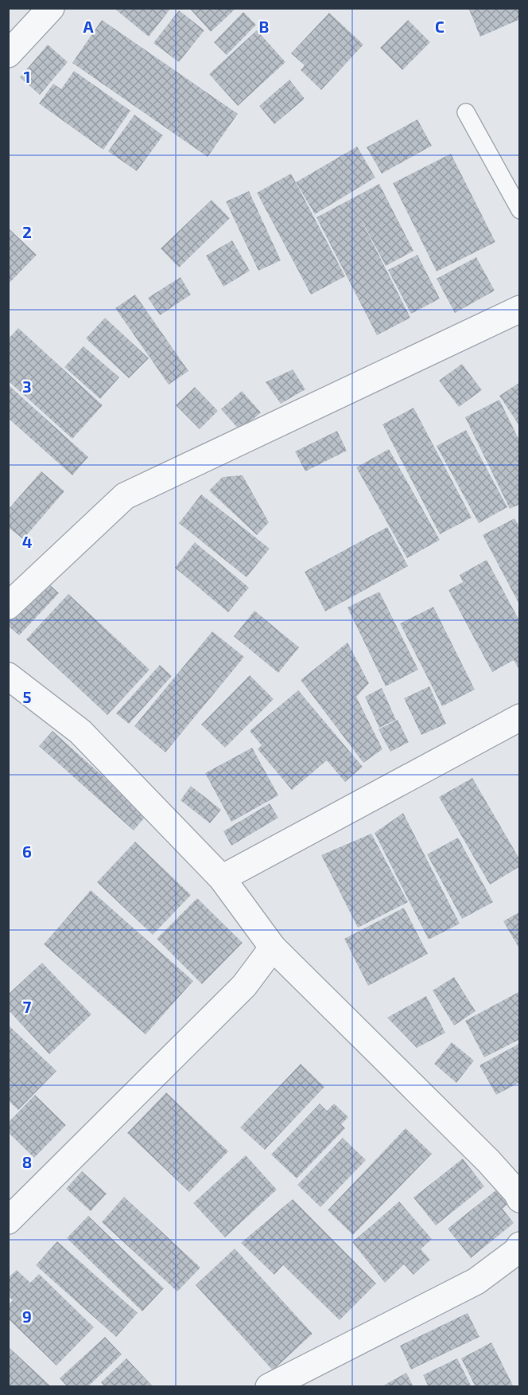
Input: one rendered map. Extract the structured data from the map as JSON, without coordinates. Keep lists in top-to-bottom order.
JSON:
{
  "grid": {
    "columns": ["A", "B", "C"],
    "rows": [
      "1",
      "2",
      "3",
      "4",
      "5",
      "6",
      "7",
      "8",
      "9"
    ]
  }
}
